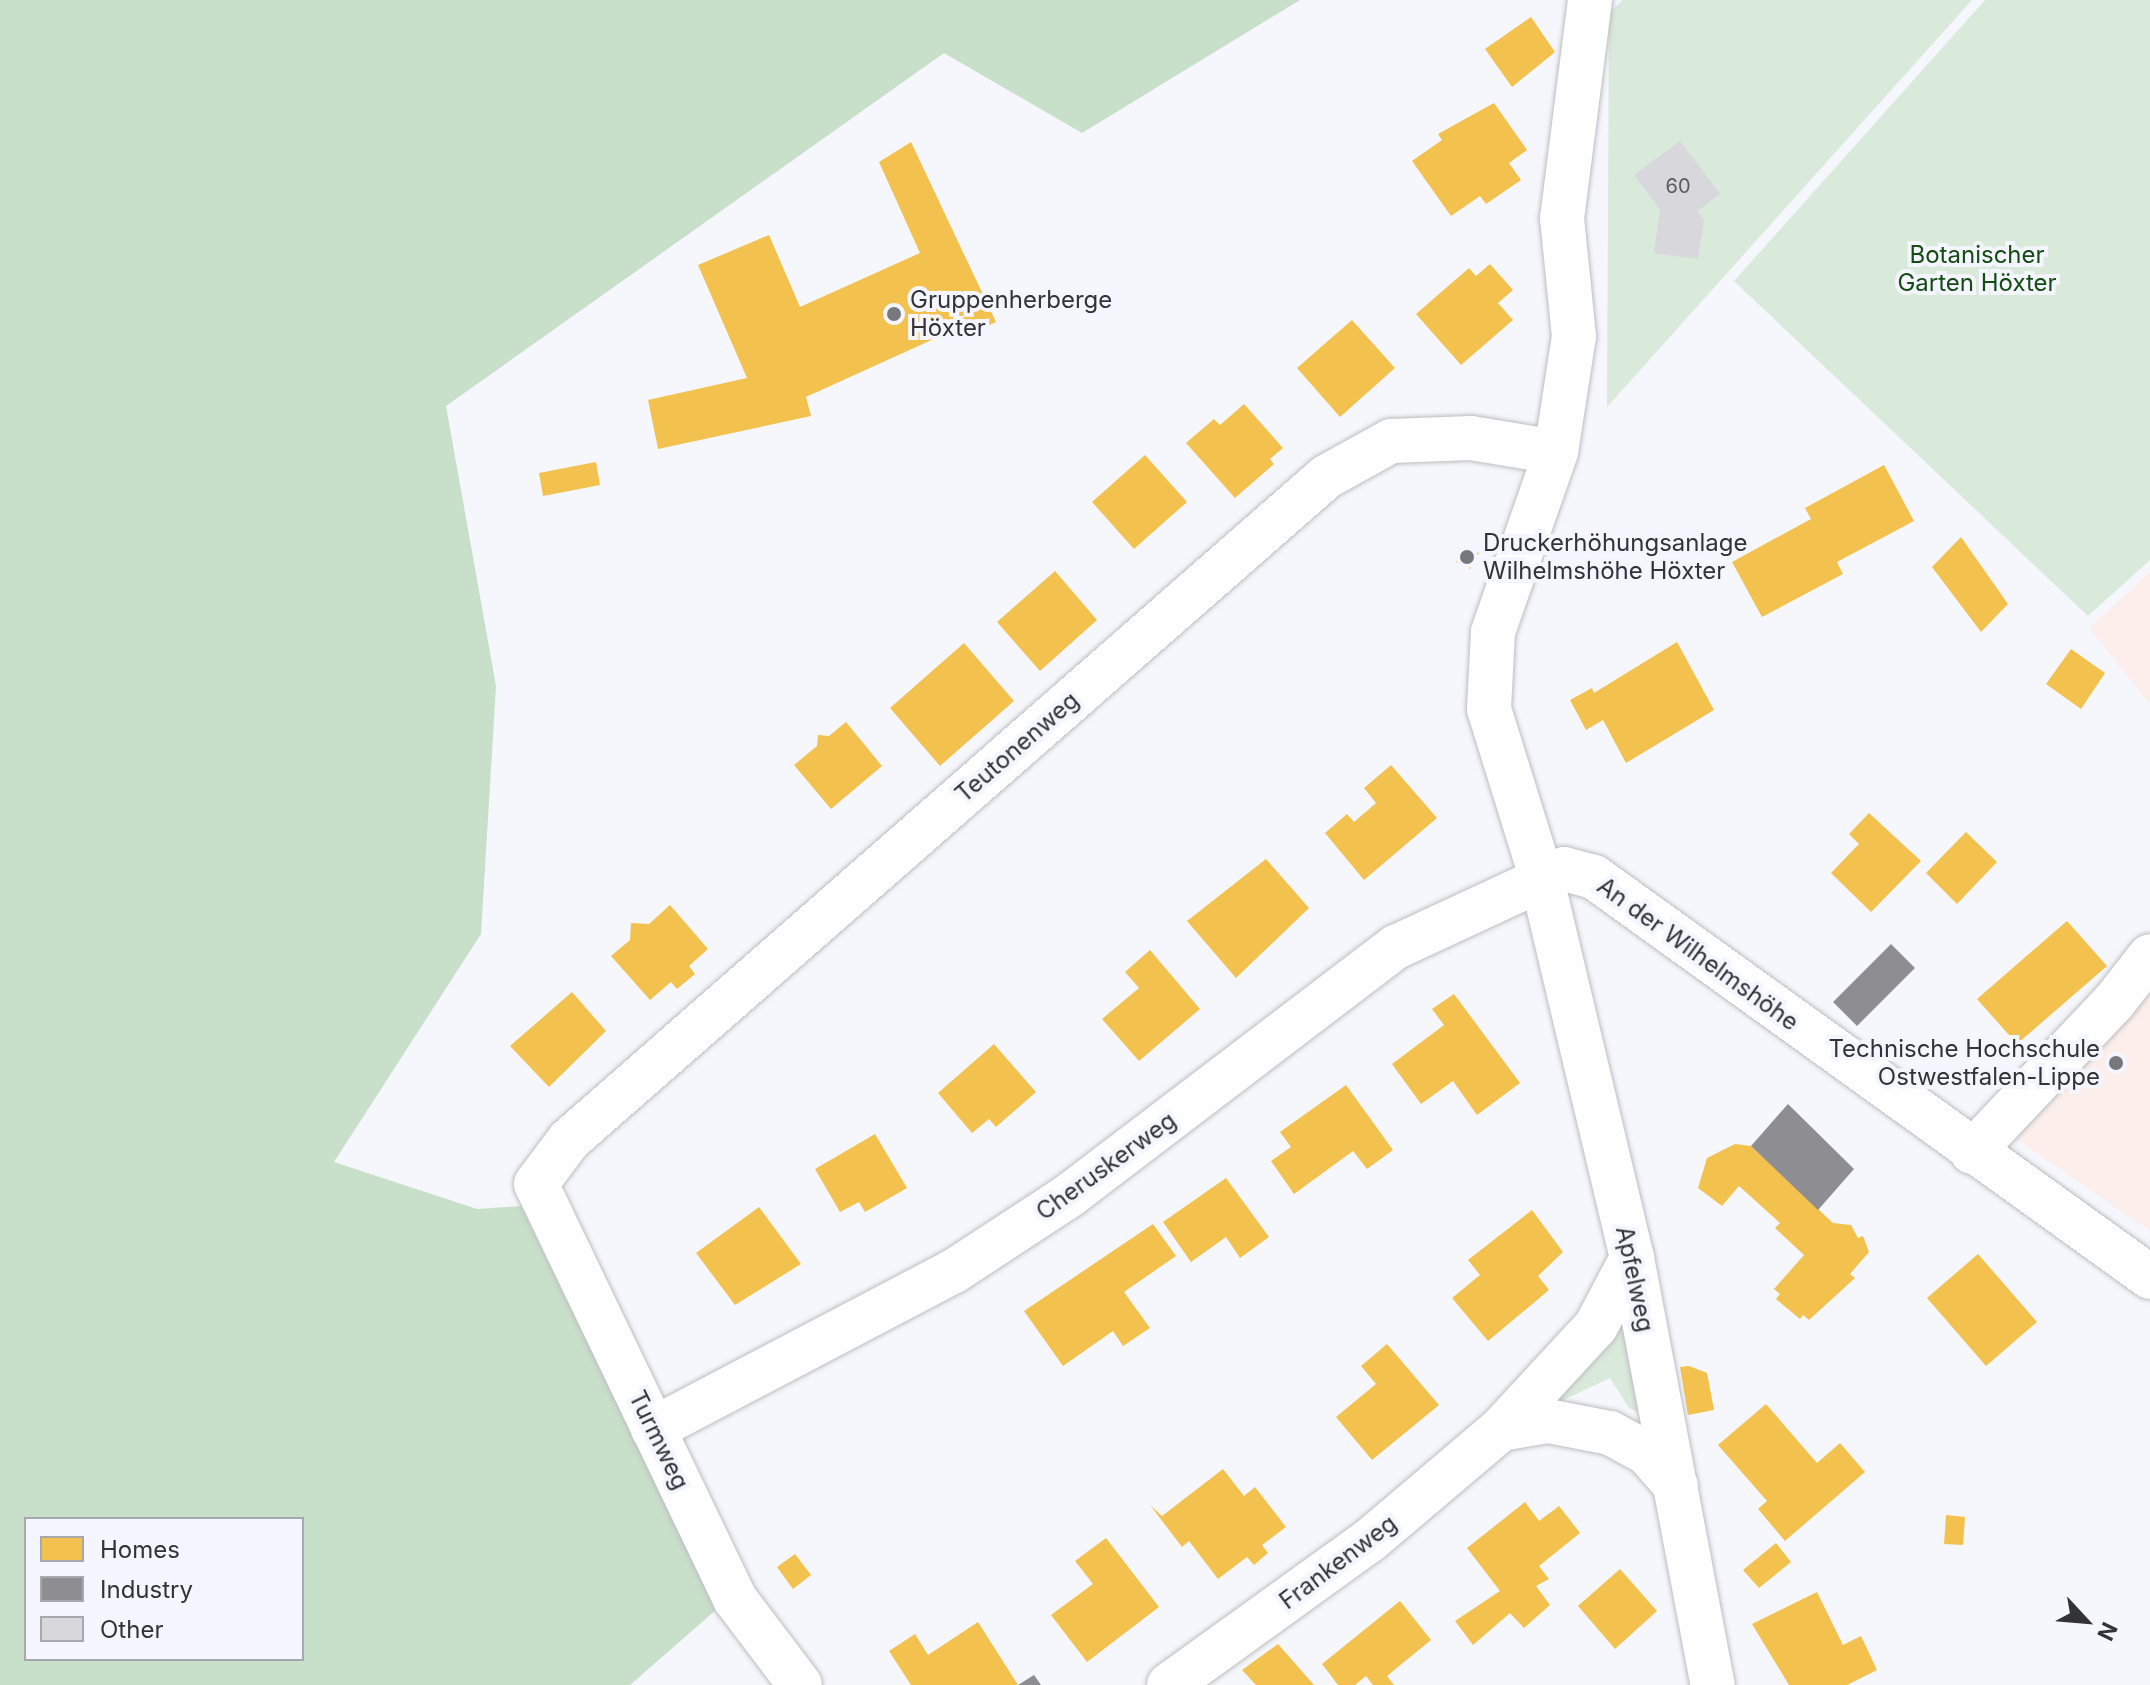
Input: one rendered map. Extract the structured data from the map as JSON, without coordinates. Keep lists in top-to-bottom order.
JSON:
{
  "streets": {
    "street": [
      "Teutonenweg",
      "An der Wilhelmshöhe",
      "Cheruskerweg",
      "Apfelweg",
      "Turmweg",
      "Frankenweg"
    ]
  },
  "crossings": [
    ["Teutonenweg", "Turmweg"],
    ["An der Wilhelmshöhe", "Cheruskerweg"],
    ["An der Wilhelmshöhe", "Apfelweg"],
    ["Cheruskerweg", "Apfelweg"],
    ["Cheruskerweg", "Turmweg"],
    ["Apfelweg", "Frankenweg"]
  ],
  "parks": ["Botanischer Garten Höxter"],
  "places": ["Gruppenherberge Höxter", "Druckerhöhungsanlage Wilhelmshöhe Höxter", "Technische Hochschule Ostwestfalen-Lippe"],
  "house_numbers": ["60"],
  "legend": ["Homes", "Industry", "Other"],
  "north": "bottom right"
}
